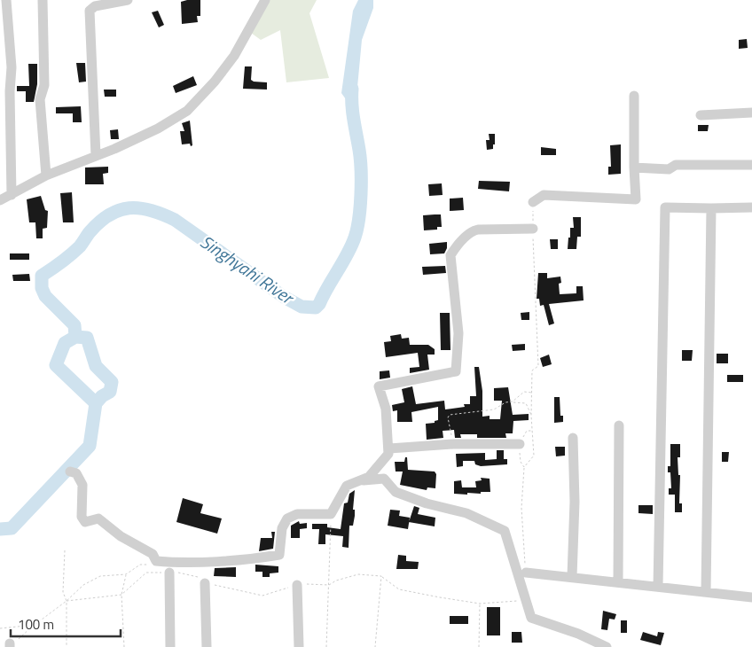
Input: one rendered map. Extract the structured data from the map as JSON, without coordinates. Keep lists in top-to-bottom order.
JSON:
{
  "water": ["Singhyahi River"],
  "scale_bar": "100 m"
}
